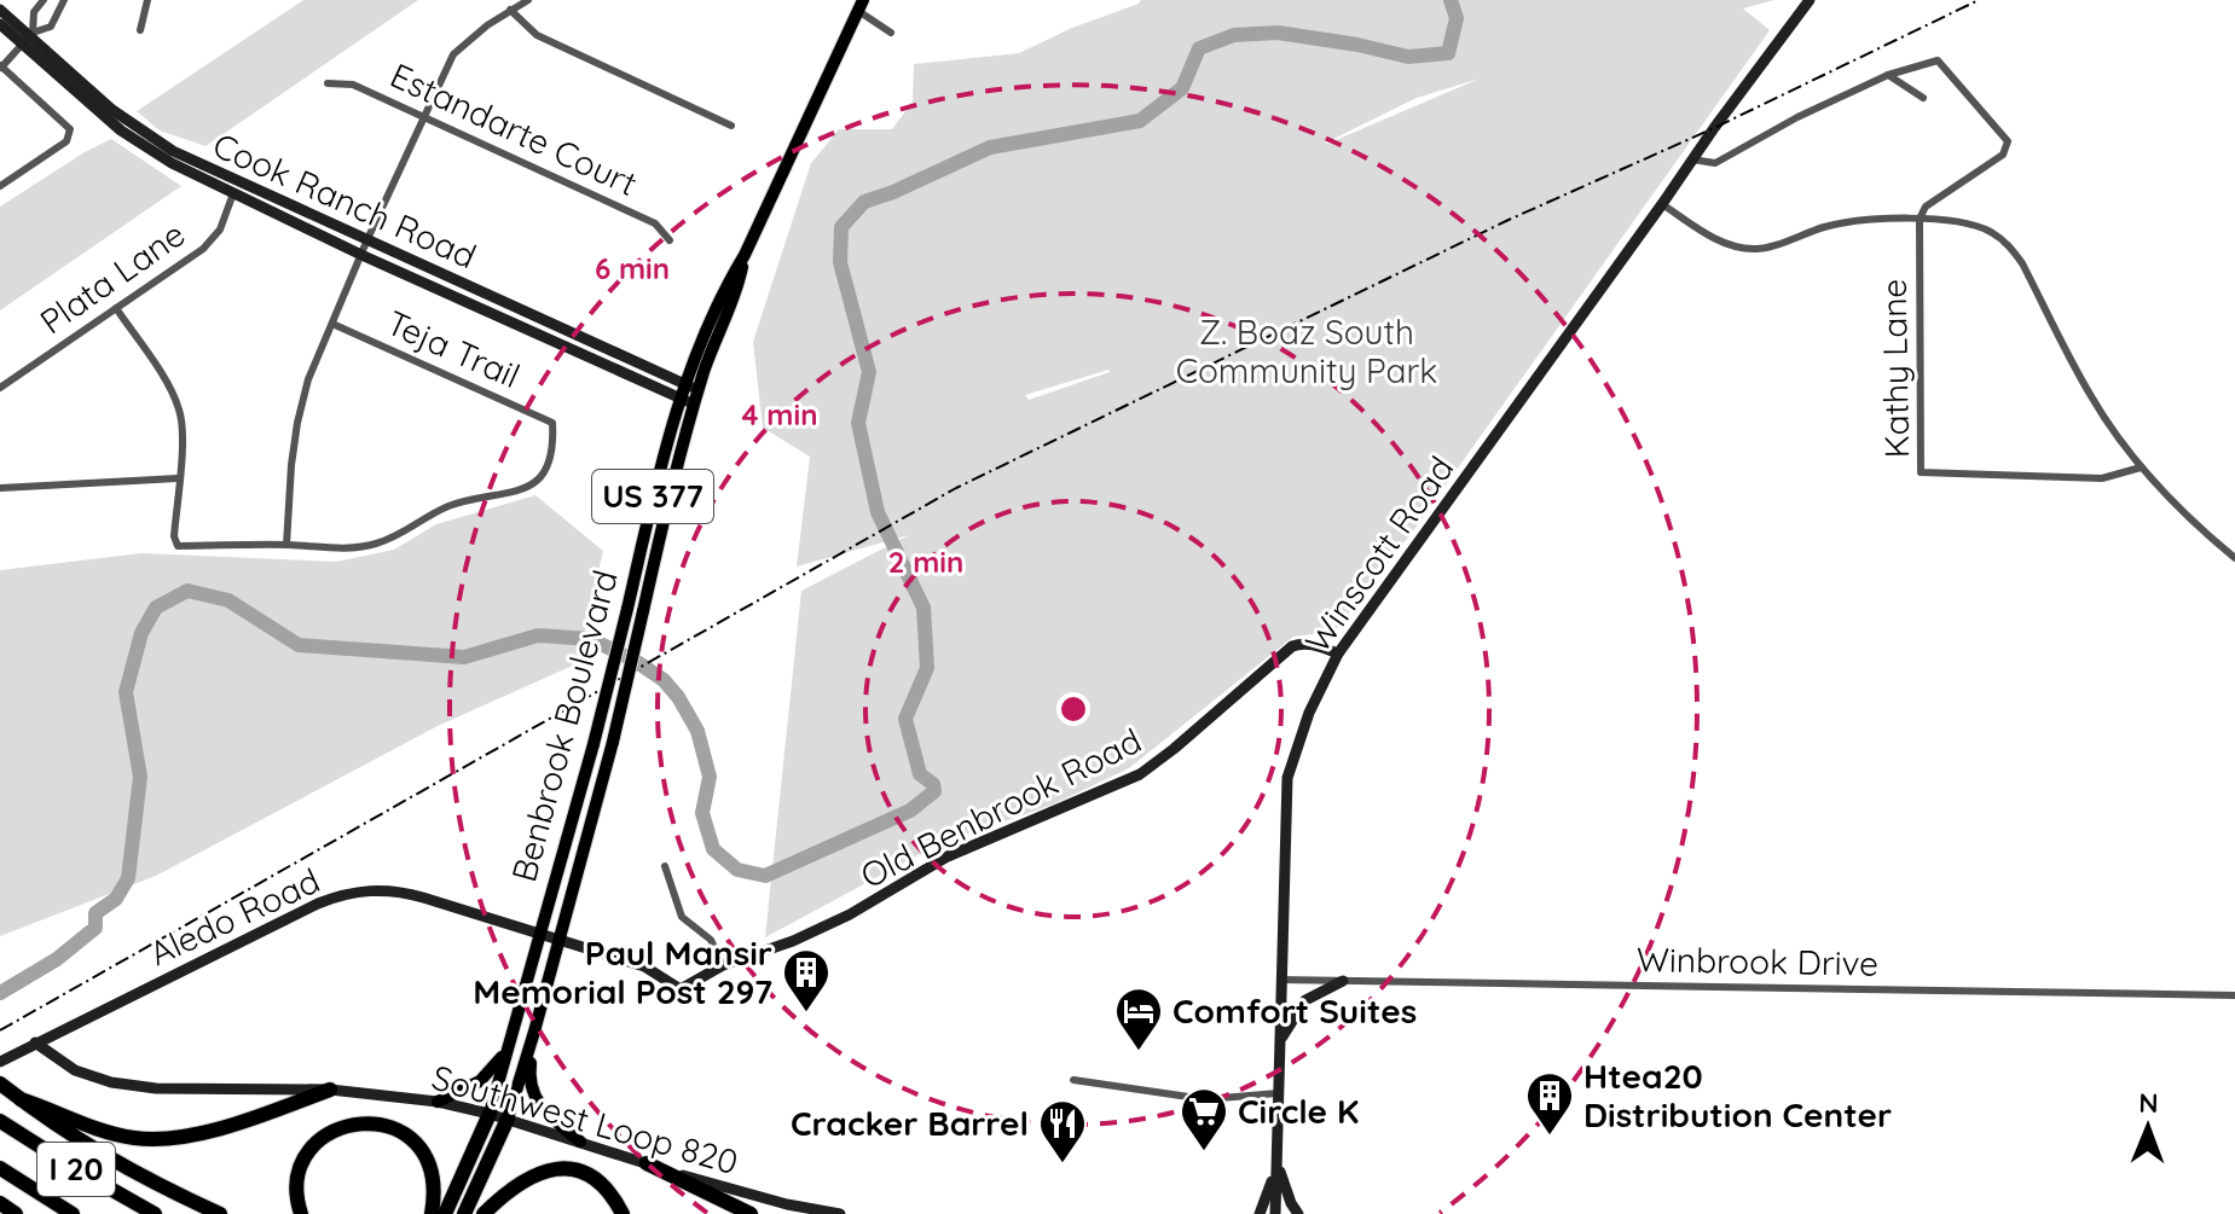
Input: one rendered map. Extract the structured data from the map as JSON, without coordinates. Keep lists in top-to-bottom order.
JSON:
{
  "streets": {
    "highway": ["US 377", "Benbrook Boulevard", "I 20"],
    "street": [
      "Estandarte Court",
      "Cook Ranch Road",
      "Plata Lane",
      "Teja Trail",
      "Kathy Lane",
      "Winscott Road",
      "Old Benbrook Road",
      "Aledo Road",
      "Winbrook Drive",
      "Southwest Loop 820"
    ]
  },
  "crossings": [
    ["Cook Ranch Road", "Plata Lane"],
    ["Cook Ranch Road", "Benbrook Boulevard"],
    ["Winscott Road", "Old Benbrook Road"],
    ["Winscott Road", "Winbrook Drive"],
    ["Benbrook Boulevard", "Old Benbrook Road"],
    ["Benbrook Boulevard", "Aledo Road"],
    ["Benbrook Boulevard", "Southwest Loop 820"],
    ["Old Benbrook Road", "Aledo Road"],
    ["Aledo Road", "Southwest Loop 820"]
  ],
  "parks": ["Z. Boaz South Community Park"],
  "places": {
    "building": ["Paul Mansir Memorial Post 297", "Htea20 Distribution Center"],
    "hotel": ["Comfort Suites"],
    "supermarket": ["Circle K"],
    "restaurant": ["Cracker Barrel"]
  },
  "north": "top",
  "rings": ["6 min", "4 min", "2 min"]
}
